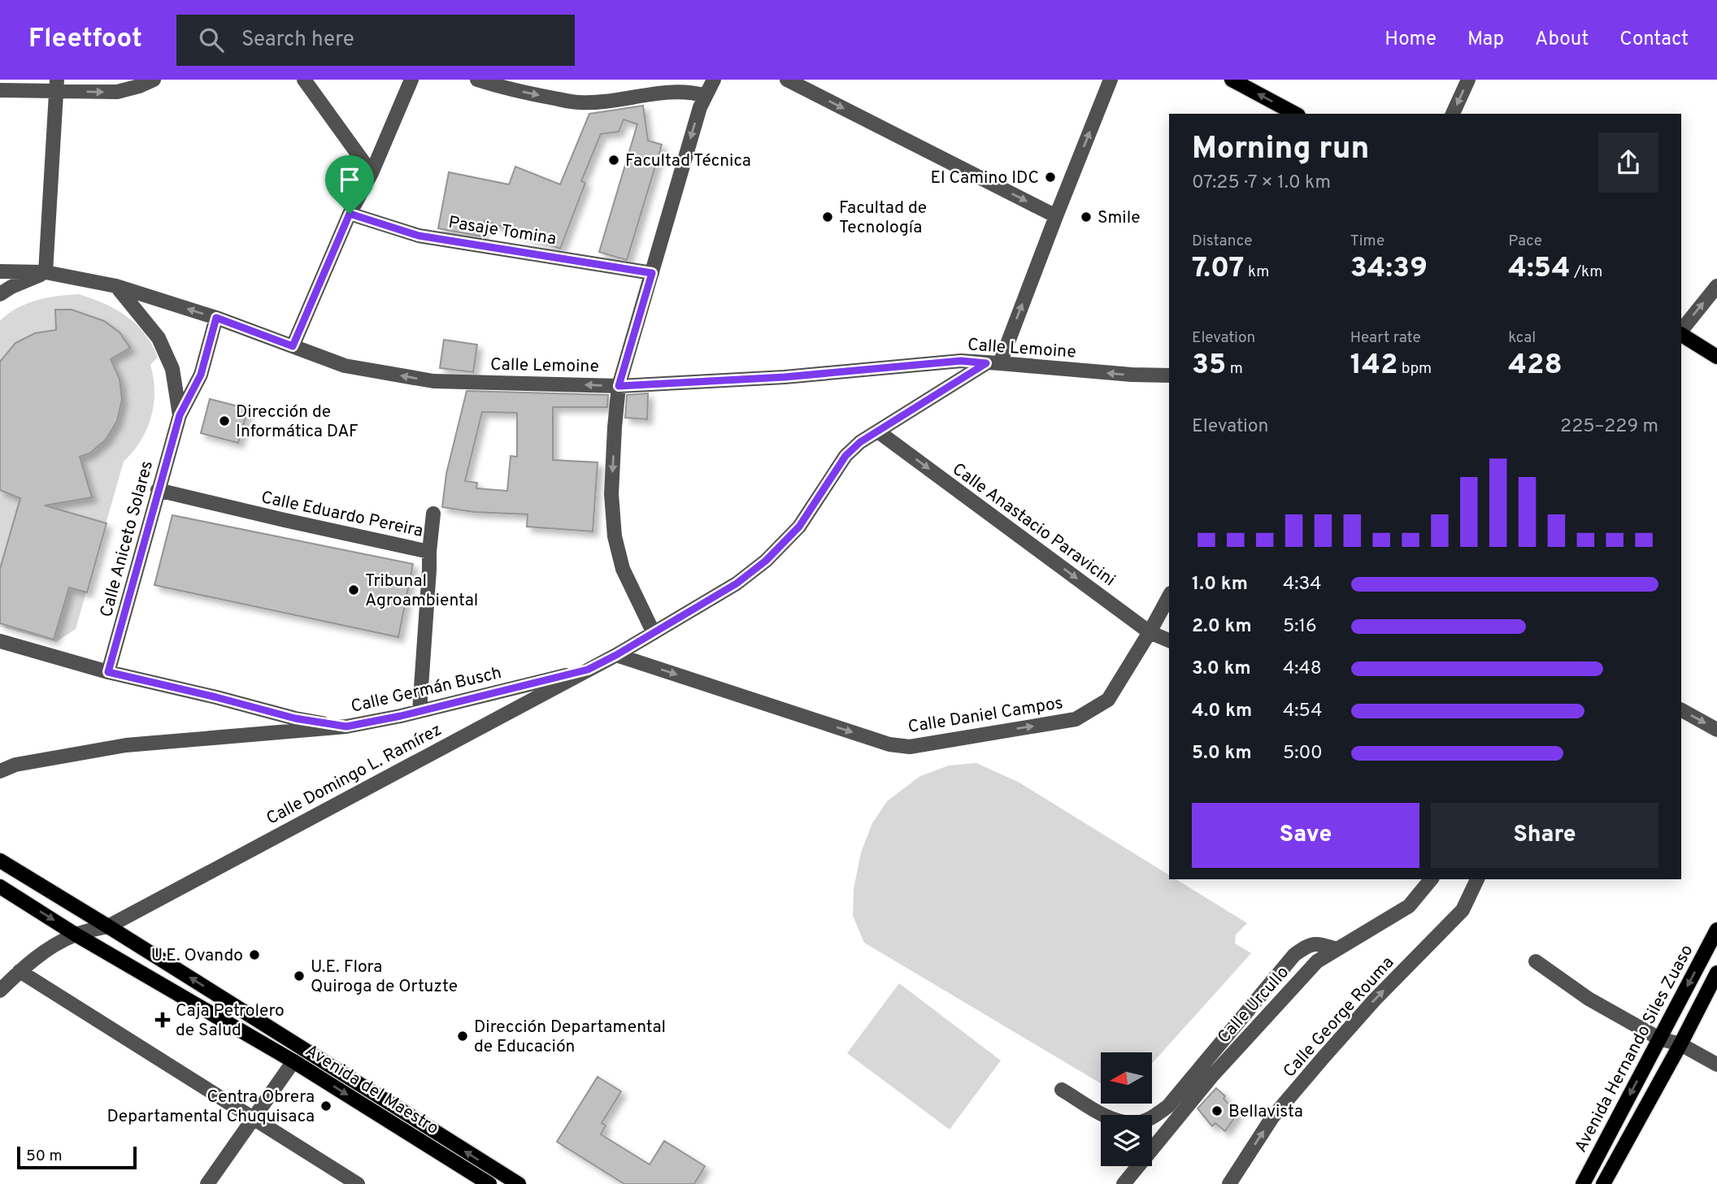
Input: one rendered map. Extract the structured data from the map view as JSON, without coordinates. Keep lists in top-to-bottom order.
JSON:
{
  "streets": {
    "main road": ["Avenida Hernando Siles Zuaso", "Avenida del Maestro"],
    "street": [
      "Pasaje Tomina",
      "Calle Lemoine",
      "Calle Eduardo Pereira",
      "Calle Anastacio Paravicini",
      "Calle Aniceto Solares",
      "Calle Germán Busch",
      "Calle Daniel Campos",
      "Calle Domingo L. Ramírez",
      "Calle Urcullo",
      "Calle George Rouma"
    ]
  },
  "crossings": [
    ["Calle Lemoine", "Calle Aniceto Solares"],
    ["Calle Lemoine", "Calle Domingo L. Ramírez"],
    ["Calle Eduardo Pereira", "Calle Aniceto Solares"],
    ["Calle Eduardo Pereira", "Calle Germán Busch"],
    ["Calle Anastacio Paravicini", "Calle Daniel Campos"],
    ["Calle Anastacio Paravicini", "Calle Domingo L. Ramírez"],
    ["Calle Germán Busch", "Calle Domingo L. Ramírez"],
    ["Calle Daniel Campos", "Calle Domingo L. Ramírez"],
    ["Calle Domingo L. Ramírez", "Avenida del Maestro"]
  ],
  "one_way": [
    "Calle Lemoine",
    "Calle Anastacio Paravicini",
    "Calle Daniel Campos",
    "Calle George Rouma"
  ],
  "places": {
    "other": [
      "Facultad Técnica",
      "El Camino IDC",
      "Facultad de Tecnología",
      "Smile",
      "Dirección de Informática DAF",
      "Tribunal Agroambiental",
      "U.E. Ovando",
      "U.E. Flora Quiroga de Ortuzte",
      "Dirección Departamental de Educación",
      "Centra Obrera Departamental Chuquisaca",
      "Bellavista"
    ],
    "health": ["Caja Petrolero de Salud"]
  },
  "scale_bar": "50 m",
  "north": "left",
  "page": {
    "header": "Fleetfoot",
    "search": "Search here",
    "nav": [
      "Home",
      "Map",
      "About",
      "Contact"
    ],
    "heading": ["Morning run", "07:25 · 7 × 1.0 km"],
    "stats": [
      ["Distance", "7.07 km"],
      ["Time", "34:39"],
      ["Pace", "4:54 /km"],
      ["Elevation", "35 m"],
      ["Heart rate", "142 bpm"],
      ["kcal", "428"]
    ],
    "chart": ["Elevation", "225–229 m"],
    "list": [
      {
        "name": "1.0 km",
        "note": "4:34"
      },
      {
        "name": "2.0 km",
        "note": "5:16"
      },
      {
        "name": "3.0 km",
        "note": "4:48"
      },
      {
        "name": "4.0 km",
        "note": "4:54"
      },
      {
        "name": "5.0 km",
        "note": "5:00"
      }
    ],
    "buttons": ["Save", "Share"],
    "scale": "50 m"
  }
}
